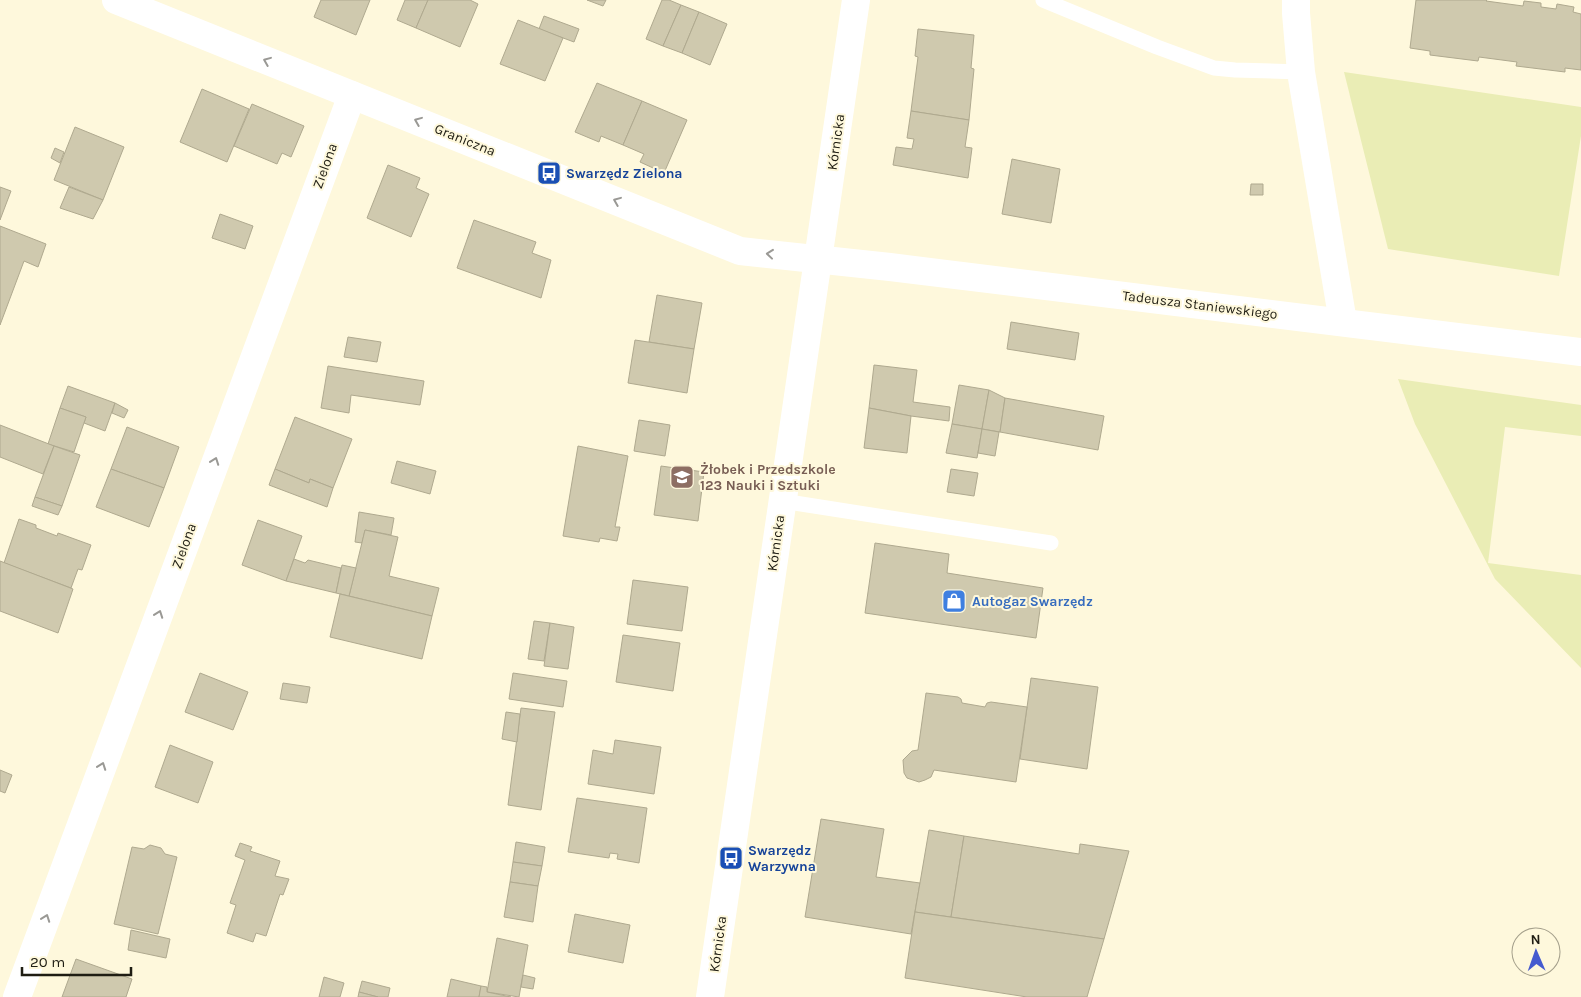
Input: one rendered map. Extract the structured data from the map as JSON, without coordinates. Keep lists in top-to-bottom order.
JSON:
{
  "streets": {
    "street": [
      "Graniczna",
      "Kórnicka",
      "Zielona",
      "Tadeusza Staniewskiego"
    ]
  },
  "crossings": [
    ["Graniczna", "Kórnicka"],
    ["Graniczna", "Zielona"],
    ["Graniczna", "Tadeusza Staniewskiego"],
    ["Kórnicka", "Tadeusza Staniewskiego"]
  ],
  "one_way": ["Graniczna", "Zielona"],
  "places": {
    "bus stop": ["Swarzędz Zielona", "Swarzędz Warzywna"],
    "school or university": ["Żłobek i Przedszkole 123 Nauki i Sztuki"],
    "shop": ["Autogaz Swarzędz"]
  },
  "scale_bar": "20 m",
  "north": "top"
}
